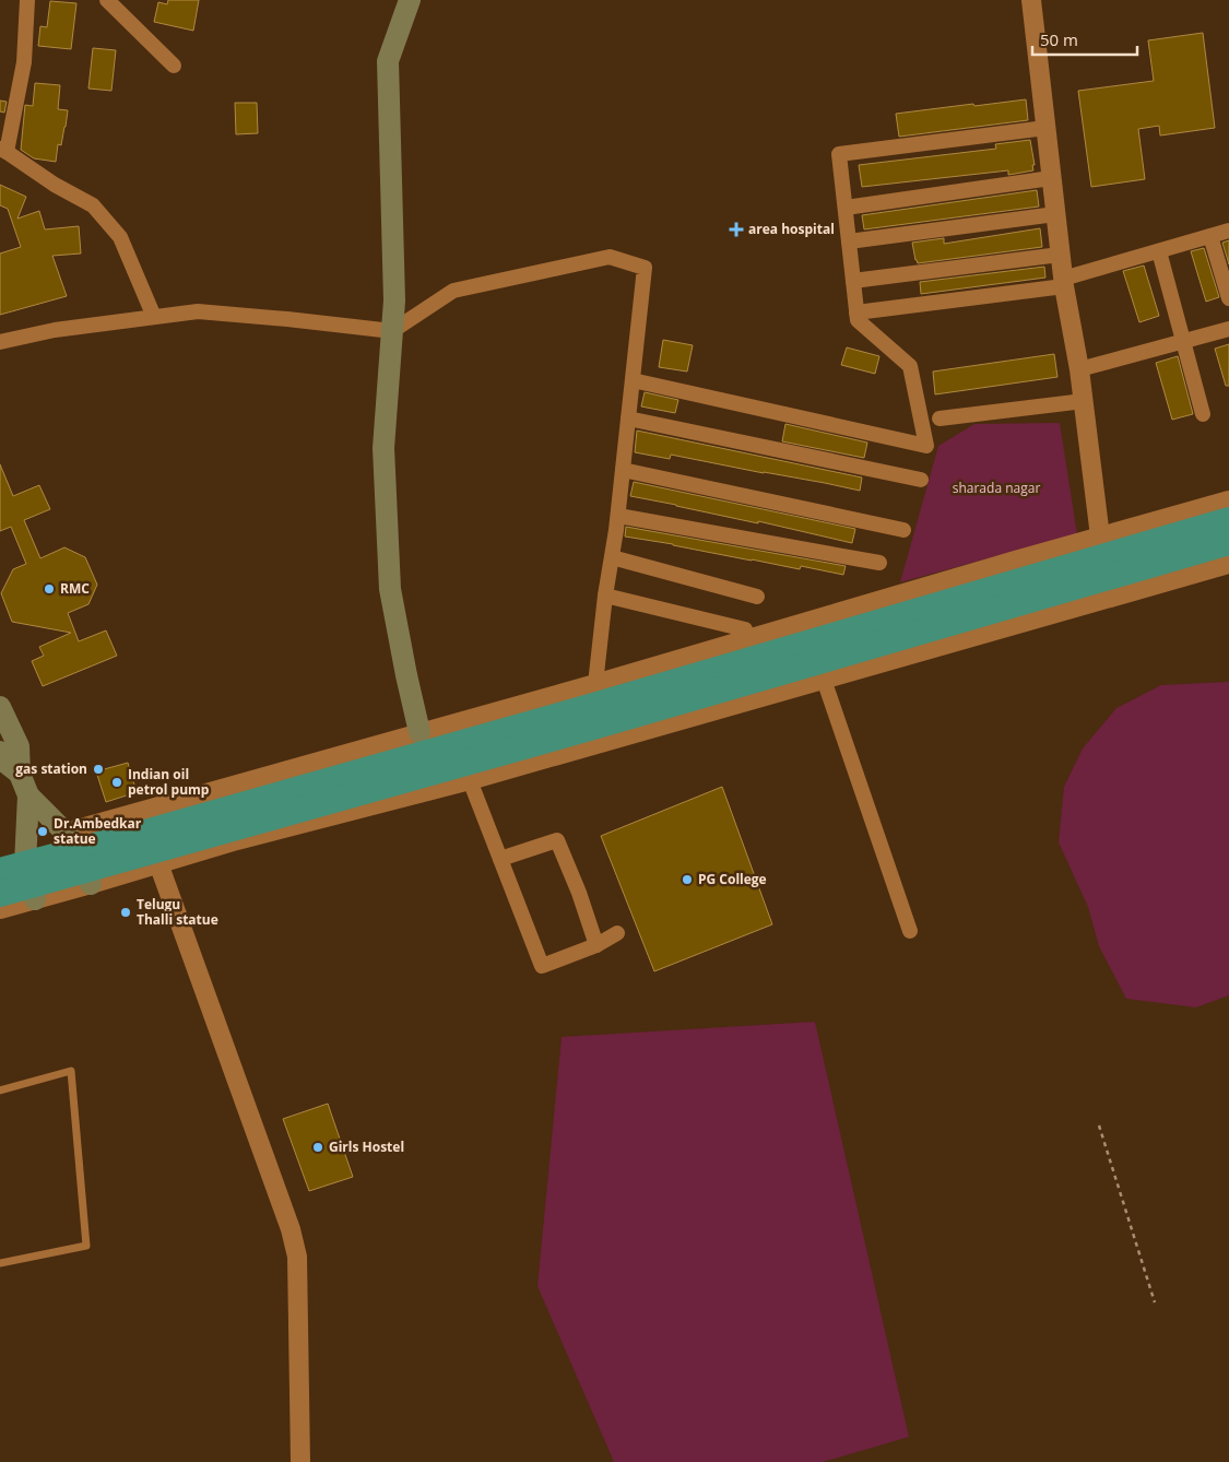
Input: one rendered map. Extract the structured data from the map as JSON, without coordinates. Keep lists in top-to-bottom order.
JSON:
{
  "parks": ["sharada nagar"],
  "places": {
    "health": ["area hospital"],
    "other": [
      "RMC",
      "gas station",
      "Indian oil petrol pump",
      "Dr.Ambedkar statue",
      "PG College",
      "Telugu Thalli statue",
      "Girls Hostel"
    ]
  },
  "scale_bar": "50 m"
}
